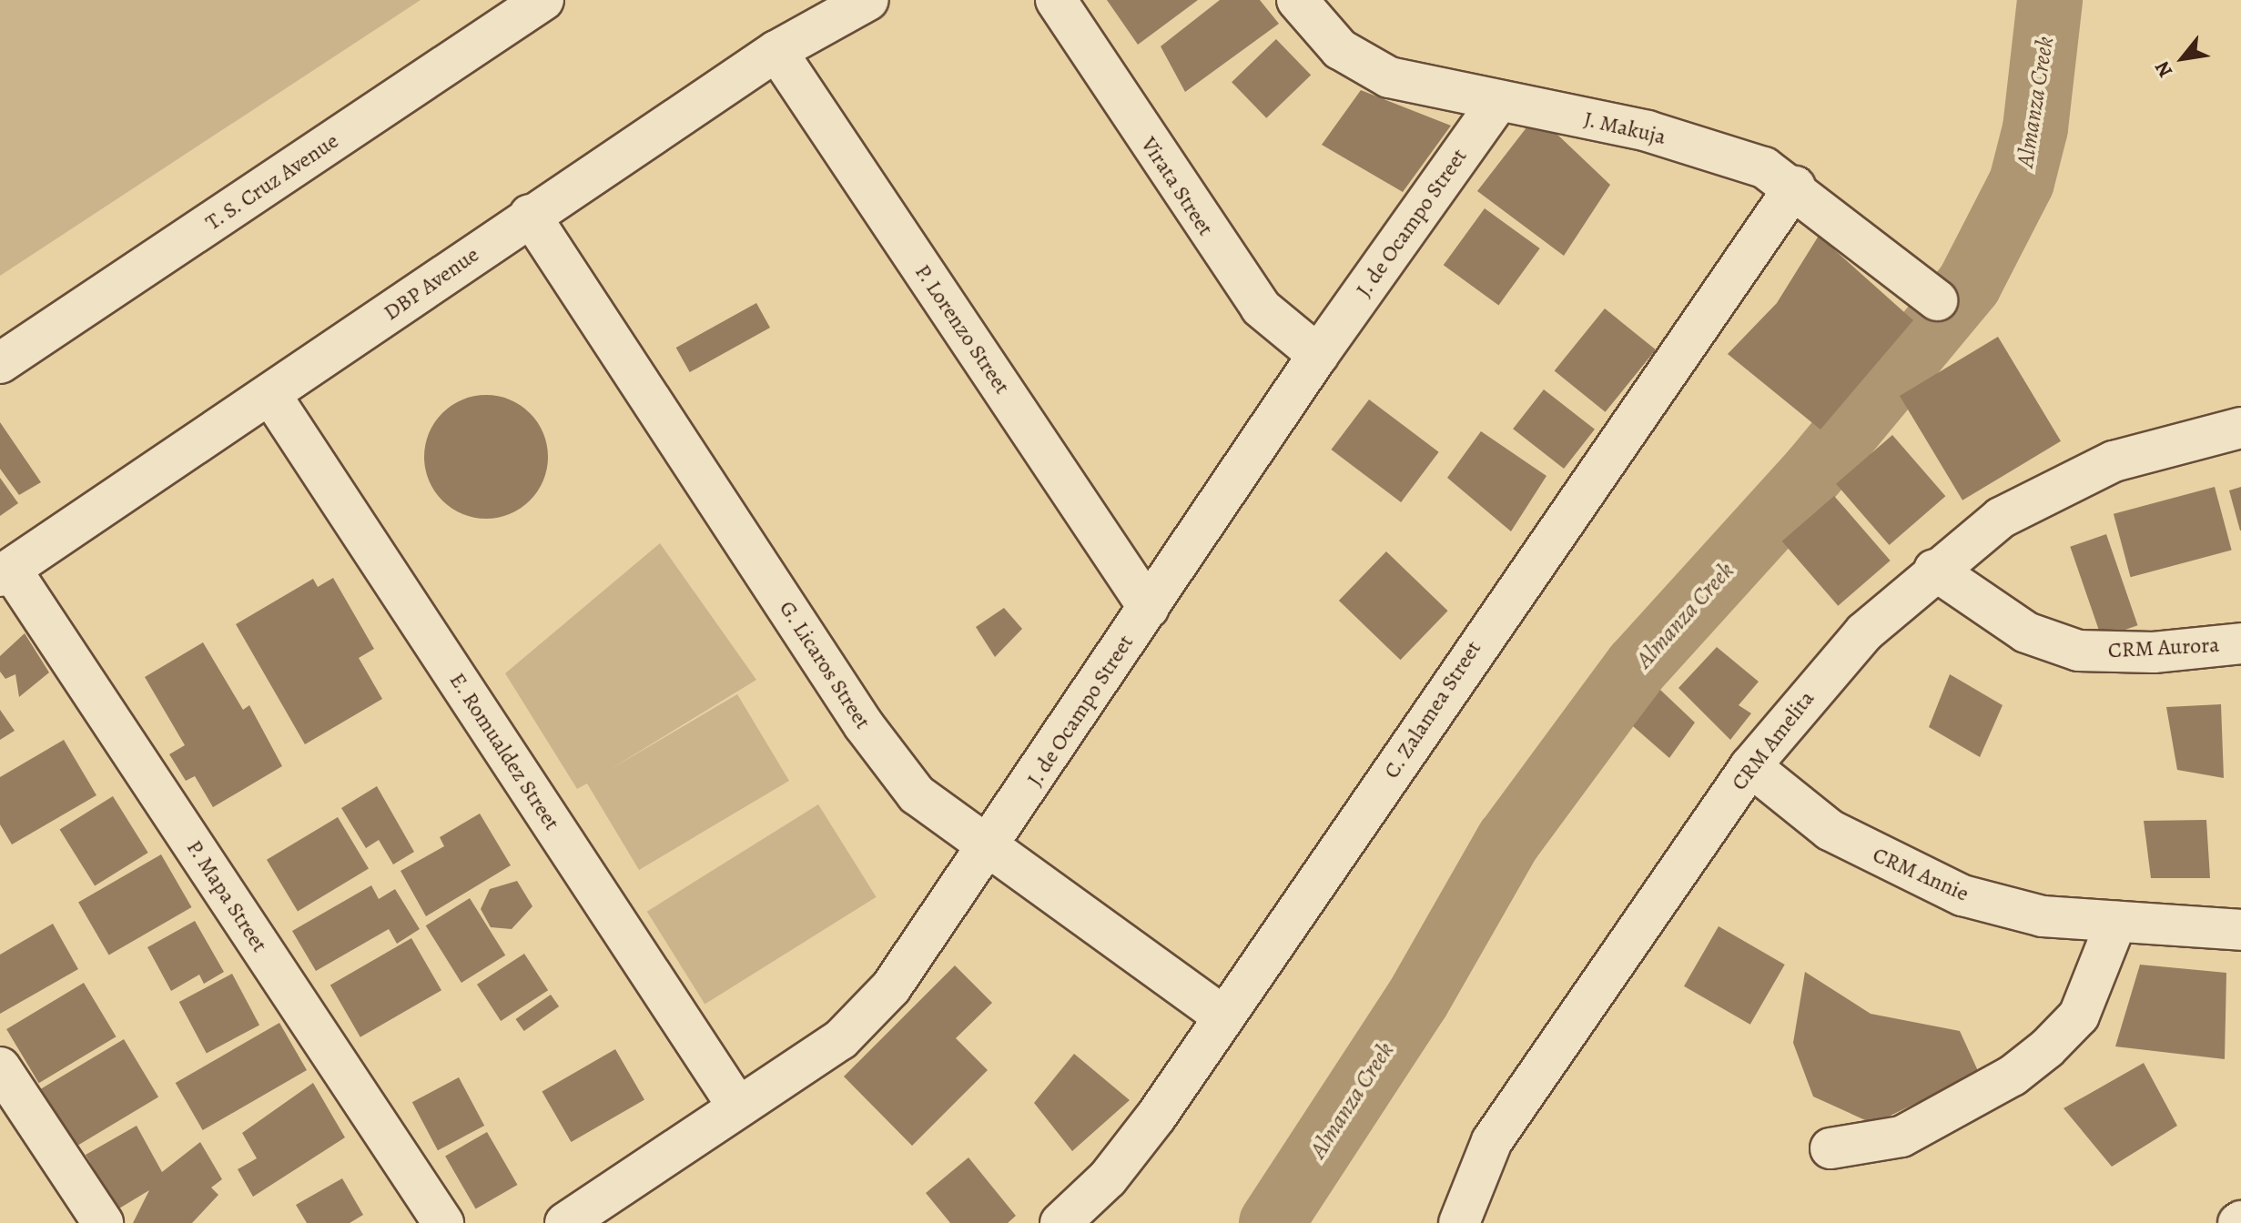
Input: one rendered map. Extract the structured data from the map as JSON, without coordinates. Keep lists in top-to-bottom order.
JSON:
{
  "streets": {
    "street": [
      "J. Makuja",
      "T. S. Cruz Avenue",
      "Virata Street",
      "J. de Ocampo Street",
      "DBP Avenue",
      "P. Lorenzo Street",
      "CRM Aurora",
      "G. Licaros Street",
      "C. Zalamea Street",
      "CRM Amelita",
      "E. Romualdez Street",
      "CRM Annie",
      "P. Mapa Street"
    ]
  },
  "crossings": [
    ["J. Makuja", "J. de Ocampo Street"],
    ["J. Makuja", "C. Zalamea Street"],
    ["Virata Street", "J. de Ocampo Street"],
    ["J. de Ocampo Street", "P. Lorenzo Street"],
    ["J. de Ocampo Street", "G. Licaros Street"],
    ["J. de Ocampo Street", "E. Romualdez Street"],
    ["DBP Avenue", "P. Lorenzo Street"],
    ["DBP Avenue", "G. Licaros Street"],
    ["DBP Avenue", "E. Romualdez Street"],
    ["DBP Avenue", "P. Mapa Street"],
    ["CRM Aurora", "CRM Amelita"],
    ["G. Licaros Street", "C. Zalamea Street"],
    ["CRM Amelita", "CRM Annie"]
  ],
  "water": ["Almanza Creek"],
  "north": "bottom left"
}
